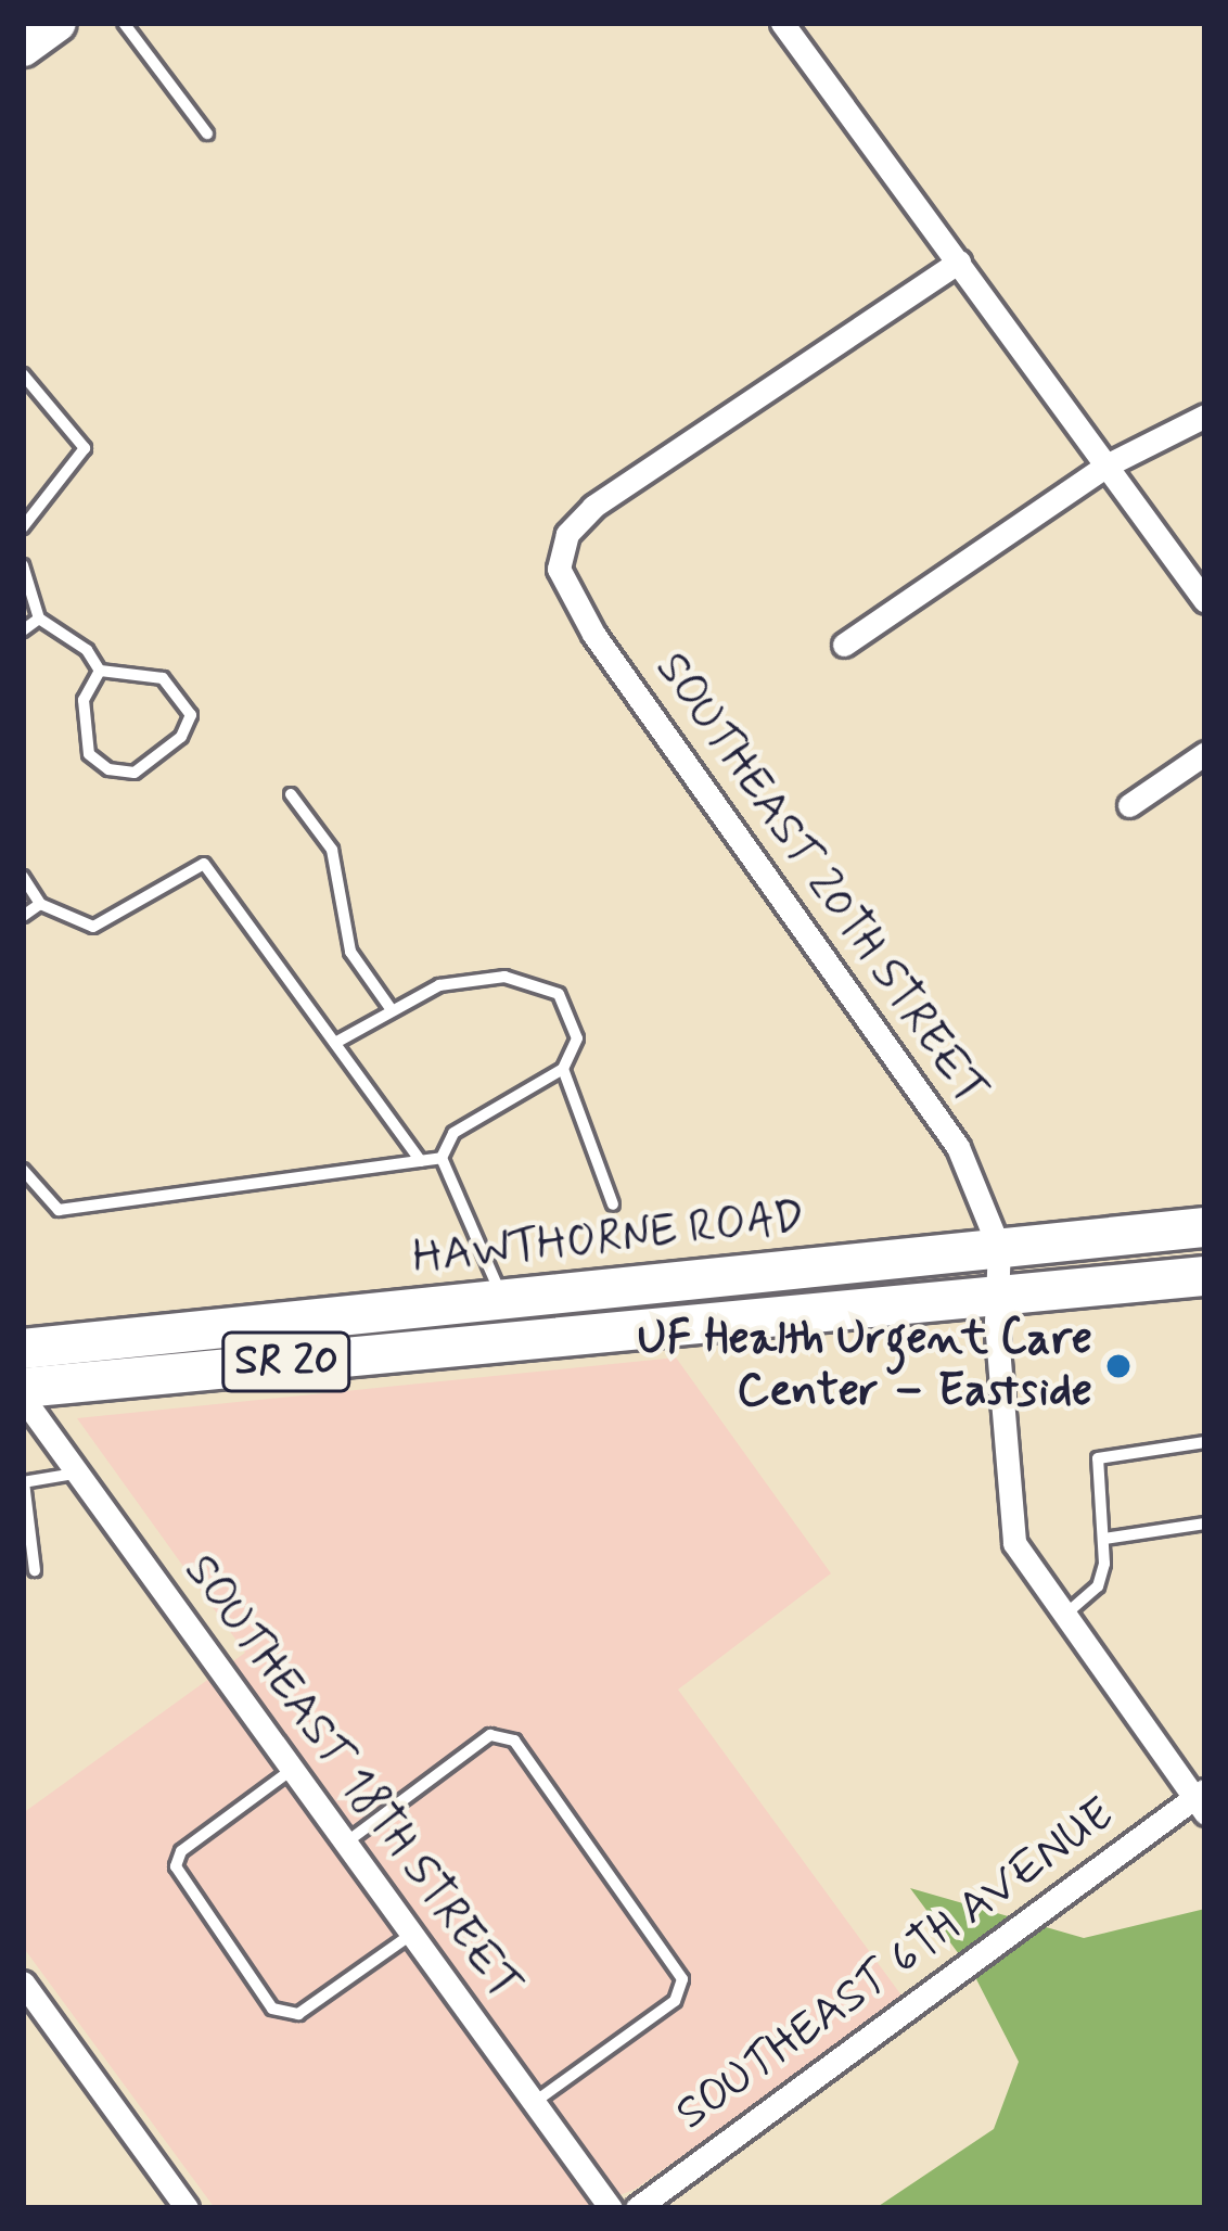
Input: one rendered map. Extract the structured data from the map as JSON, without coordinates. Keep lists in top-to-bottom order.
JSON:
{
  "streets": {
    "highway": ["HAWTHORNE ROAD", "SR 20"],
    "street": ["SOUTHEAST 20TH STREET", "SOUTHEAST 18TH STREET", "SOUTHEAST 6TH AVENUE"]
  },
  "crossings": [
    ["SOUTHEAST 20TH STREET", "HAWTHORNE ROAD"],
    ["SOUTHEAST 20TH STREET", "SOUTHEAST 6TH AVENUE"]
  ],
  "places": ["UF Health Urgent Care Center – Eastside"]
}
